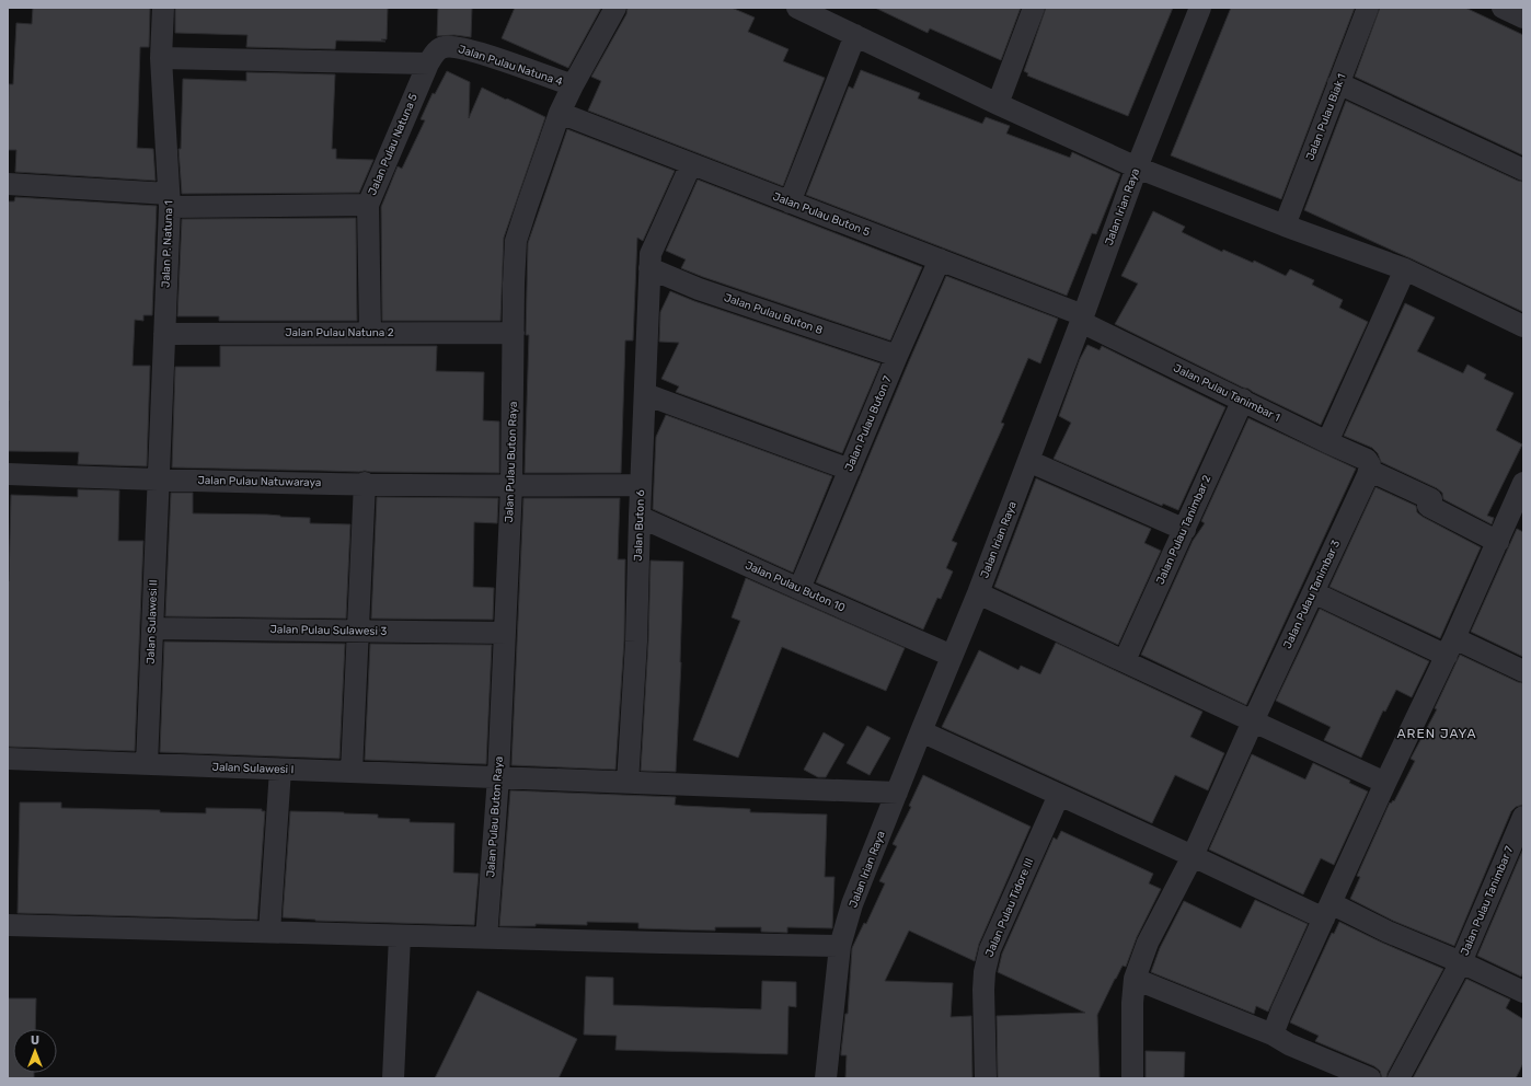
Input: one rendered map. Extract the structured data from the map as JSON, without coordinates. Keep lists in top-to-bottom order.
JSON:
{
  "streets": {
    "street": [
      "Jalan Pulau Natuna 4",
      "Jalan Pulau Biak 1",
      "Jalan Pulau Natuna 5",
      "Jalan Irian Raya",
      "Jalan Pulau Buton 5",
      "Jalan P. Natuna 1",
      "Jalan Pulau Buton 8",
      "Jalan Pulau Natuna 2",
      "Jalan Pulau Tanimbar 1",
      "Jalan Pulau Buton 7",
      "Jalan Pulau Buton Raya",
      "Jalan Pulau Natuwaraya",
      "Jalan Buton 6",
      "Jalan Pulau Tanimbar 2",
      "Jalan Pulau Buton 10",
      "Jalan Pulau Tanimbar 3",
      "Jalan Sulawesi II",
      "Jalan Pulau Sulawesi 3",
      "Jalan Sulawesi I",
      "Jalan Pulau Tanimbar 7",
      "Jalan Pulau Tidore III"
    ]
  },
  "crossings": [
    ["Jalan Pulau Natuna 4", "Jalan Pulau Natuna 5"],
    ["Jalan Pulau Natuna 4", "Jalan Pulau Buton Raya"],
    ["Jalan Pulau Natuna 5", "Jalan Pulau Natuna 2"],
    ["Jalan Irian Raya", "Jalan Pulau Buton 5"],
    ["Jalan Irian Raya", "Jalan Pulau Tanimbar 1"],
    ["Jalan Irian Raya", "Jalan Pulau Buton 10"],
    ["Jalan Irian Raya", "Jalan Sulawesi I"],
    ["Jalan Pulau Buton 5", "Jalan Pulau Tanimbar 1"],
    ["Jalan Pulau Buton 5", "Jalan Pulau Buton 7"],
    ["Jalan Pulau Buton 5", "Jalan Pulau Buton Raya"],
    ["Jalan Pulau Buton 5", "Jalan Buton 6"],
    ["Jalan P. Natuna 1", "Jalan Pulau Natuna 2"],
    ["Jalan P. Natuna 1", "Jalan Pulau Natuwaraya"],
    ["Jalan P. Natuna 1", "Jalan Sulawesi II"],
    ["Jalan Pulau Buton 8", "Jalan Pulau Buton 7"],
    ["Jalan Pulau Buton 8", "Jalan Buton 6"],
    ["Jalan Pulau Natuna 2", "Jalan Pulau Buton Raya"],
    ["Jalan Pulau Tanimbar 1", "Jalan Pulau Tanimbar 2"],
    ["Jalan Pulau Tanimbar 1", "Jalan Pulau Tanimbar 3"],
    ["Jalan Pulau Buton 7", "Jalan Pulau Buton 10"],
    ["Jalan Pulau Buton Raya", "Jalan Pulau Natuwaraya"],
    ["Jalan Pulau Buton Raya", "Jalan Pulau Sulawesi 3"],
    ["Jalan Pulau Buton Raya", "Jalan Sulawesi I"],
    ["Jalan Pulau Natuwaraya", "Jalan Sulawesi II"],
    ["Jalan Buton 6", "Jalan Pulau Buton 10"],
    ["Jalan Buton 6", "Jalan Sulawesi I"],
    ["Jalan Sulawesi II", "Jalan Pulau Sulawesi 3"],
    ["Jalan Sulawesi II", "Jalan Sulawesi I"]
  ],
  "districts": ["AREN JAYA"],
  "north": "top"
}
